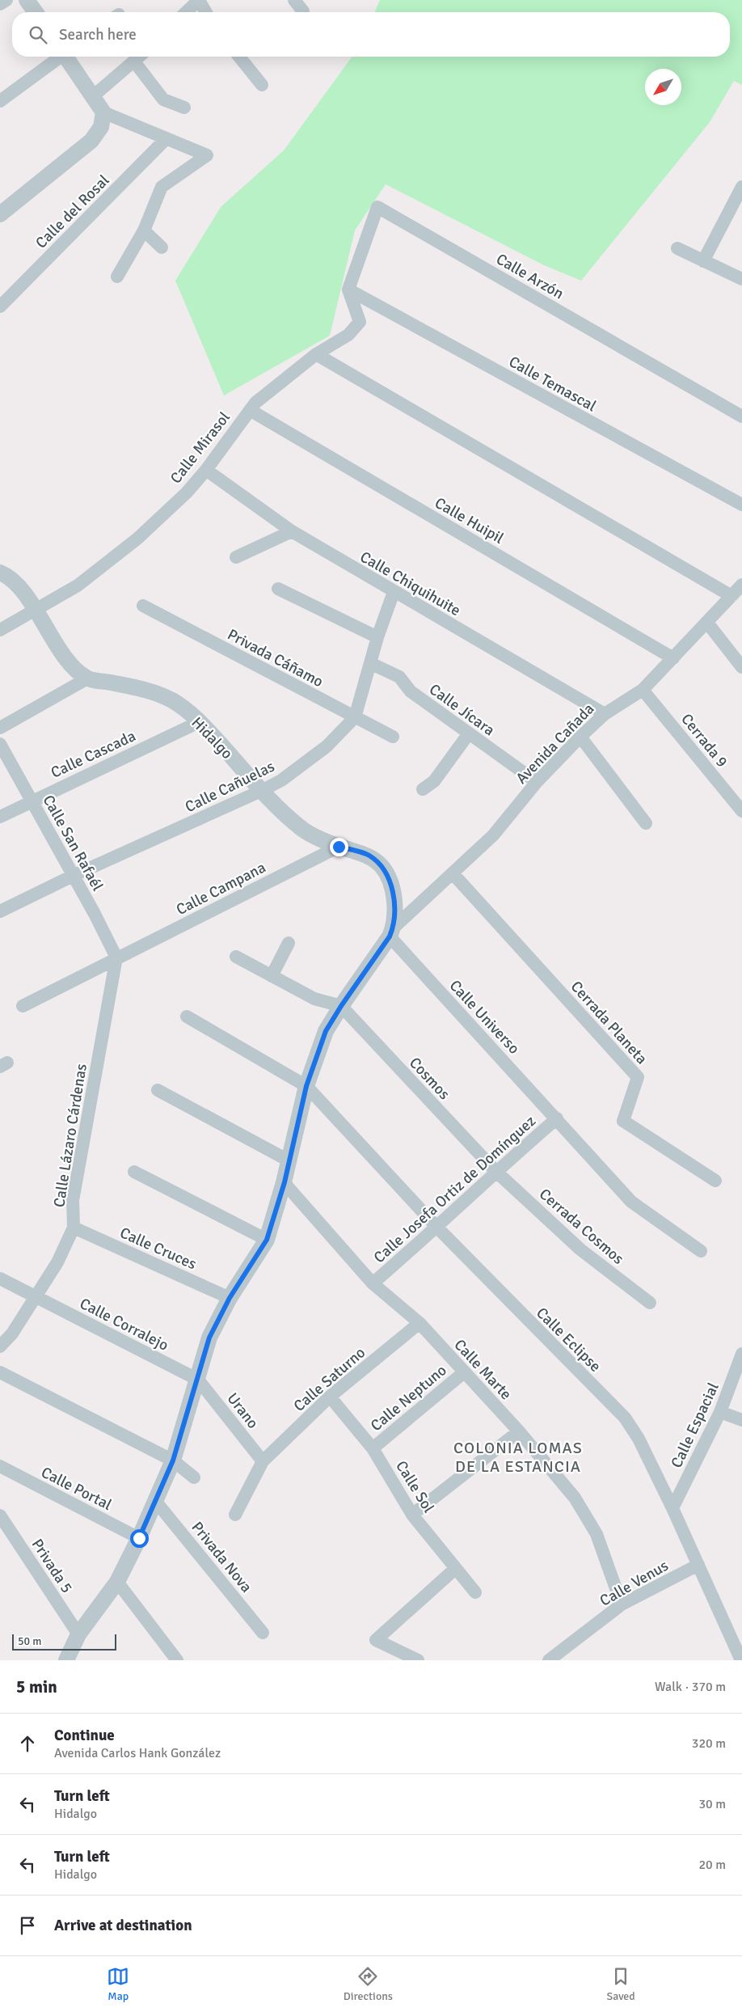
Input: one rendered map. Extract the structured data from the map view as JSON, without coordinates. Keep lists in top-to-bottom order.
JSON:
{
  "streets": {
    "street": [
      "Calle del Rosal",
      "Calle Arzón",
      "Calle Temascal",
      "Calle Mirasol",
      "Calle Huipil",
      "Calle Chiquihuite",
      "Privada Cáñamo",
      "Calle Jícara",
      "Hidalgo",
      "Cerrada 9",
      "Avenida Cañada",
      "Calle Cascada",
      "Calle Cañuelas",
      "Calle San Rafaél",
      "Calle Campana",
      "Calle Universo",
      "Cerrada Planeta",
      "Cosmos",
      "Calle Lázaro Cárdenas",
      "Calle Josefa Ortiz de Domínguez",
      "Cerrada Cosmos",
      "Calle Cruces",
      "Calle Corralejo",
      "Calle Eclipse",
      "Calle Marte",
      "Calle Saturno",
      "Calle Neptuno",
      "Urano",
      "Calle Espacial",
      "Calle Sol",
      "Calle Portal",
      "Privada Nova",
      "Privada 5",
      "Calle Venus"
    ]
  },
  "crossings": [
    ["Calle Arzón", "Calle Temascal"],
    ["Calle Arzón", "Calle Mirasol"],
    ["Calle Temascal", "Calle Mirasol"],
    ["Calle Mirasol", "Calle Huipil"],
    ["Calle Mirasol", "Calle Chiquihuite"],
    ["Calle Huipil", "Avenida Cañada"],
    ["Calle Chiquihuite", "Avenida Cañada"],
    ["Calle Chiquihuite", "Calle Cañuelas"],
    ["Privada Cáñamo", "Calle Cañuelas"],
    ["Calle Jícara", "Avenida Cañada"],
    ["Calle Jícara", "Calle Cañuelas"],
    ["Hidalgo", "Avenida Cañada"],
    ["Hidalgo", "Calle Cascada"],
    ["Hidalgo", "Calle Cañuelas"],
    ["Hidalgo", "Calle Campana"],
    ["Hidalgo", "Calle Universo"],
    ["Cerrada 9", "Avenida Cañada"],
    ["Avenida Cañada", "Calle Universo"],
    ["Avenida Cañada", "Cerrada Planeta"],
    ["Calle Cascada", "Calle San Rafaél"],
    ["Calle Cañuelas", "Calle San Rafaél"],
    ["Calle San Rafaél", "Calle Campana"],
    ["Calle San Rafaél", "Calle Lázaro Cárdenas"],
    ["Calle Campana", "Calle Lázaro Cárdenas"],
    ["Calle Universo", "Calle Josefa Ortiz de Domínguez"],
    ["Cosmos", "Calle Josefa Ortiz de Domínguez"],
    ["Cosmos", "Cerrada Cosmos"],
    ["Calle Lázaro Cárdenas", "Calle Cruces"],
    ["Calle Lázaro Cárdenas", "Calle Corralejo"],
    ["Calle Josefa Ortiz de Domínguez", "Cerrada Cosmos"],
    ["Calle Josefa Ortiz de Domínguez", "Calle Eclipse"],
    ["Calle Josefa Ortiz de Domínguez", "Calle Marte"],
    ["Calle Corralejo", "Urano"],
    ["Calle Eclipse", "Calle Espacial"],
    ["Calle Eclipse", "Calle Venus"],
    ["Calle Marte", "Calle Saturno"],
    ["Calle Marte", "Calle Neptuno"],
    ["Calle Marte", "Calle Venus"],
    ["Calle Saturno", "Urano"],
    ["Calle Saturno", "Calle Sol"],
    ["Calle Neptuno", "Calle Sol"]
  ],
  "districts": ["COLONIA LOMAS DE LA ESTANCIA"],
  "scale_bar": "50 m",
  "north": "bottom left",
  "page": {
    "search": "Search here",
    "scale": "50 m",
    "heading": ["5 min", "Walk · 370 m"],
    "list": [
      ["Continue", "Avenida Carlos Hank González", "320 m"],
      ["Turn left", "Hidalgo", "30 m"],
      ["Turn left", "Hidalgo", "20 m"],
      "Arrive at destination"
    ],
    "nav": ["Map", "Directions", "Saved"]
  }
}
